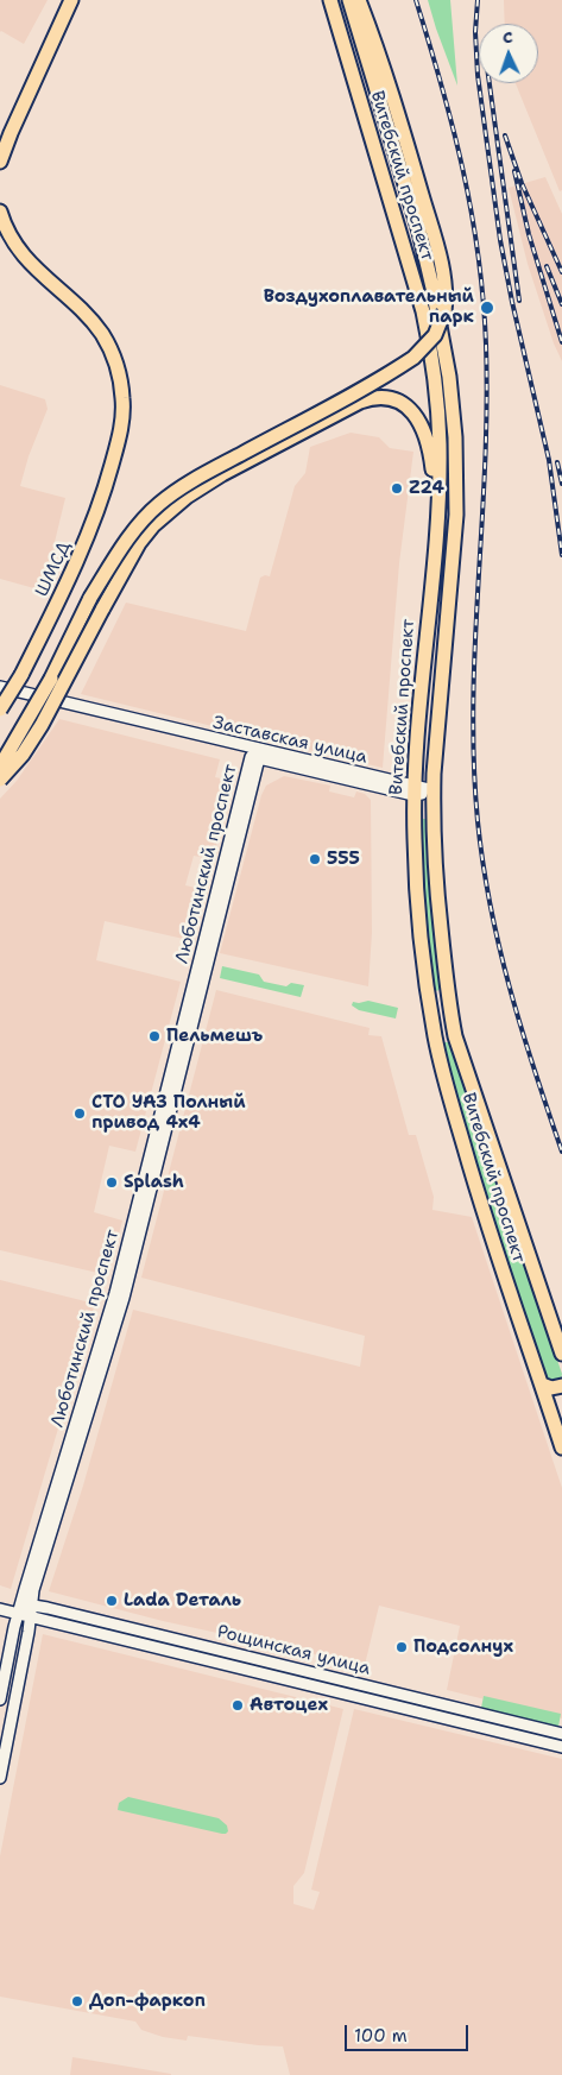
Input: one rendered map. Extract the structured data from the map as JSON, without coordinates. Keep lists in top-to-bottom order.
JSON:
{
  "streets": {
    "main road": ["Витебский проспект", "ШМСД"],
    "street": ["Заставская улица", "Люботинский проспект", "Рощинская улица"]
  },
  "crossings": [
    ["Витебский проспект", "Заставская улица"],
    ["Заставская улица", "Люботинский проспект"],
    ["Люботинский проспект", "Рощинская улица"]
  ],
  "places": [
    "Воздухоплавательный парк",
    "Z24",
    "555",
    "Пельмешъ",
    "СТО УАЗ Полный привод 4х4",
    "Splash",
    "Lada Dеталь",
    "Подсолнух",
    "Автоцех",
    "Доп-фаркоп"
  ],
  "scale_bar": "100 m",
  "north": "top"
}
